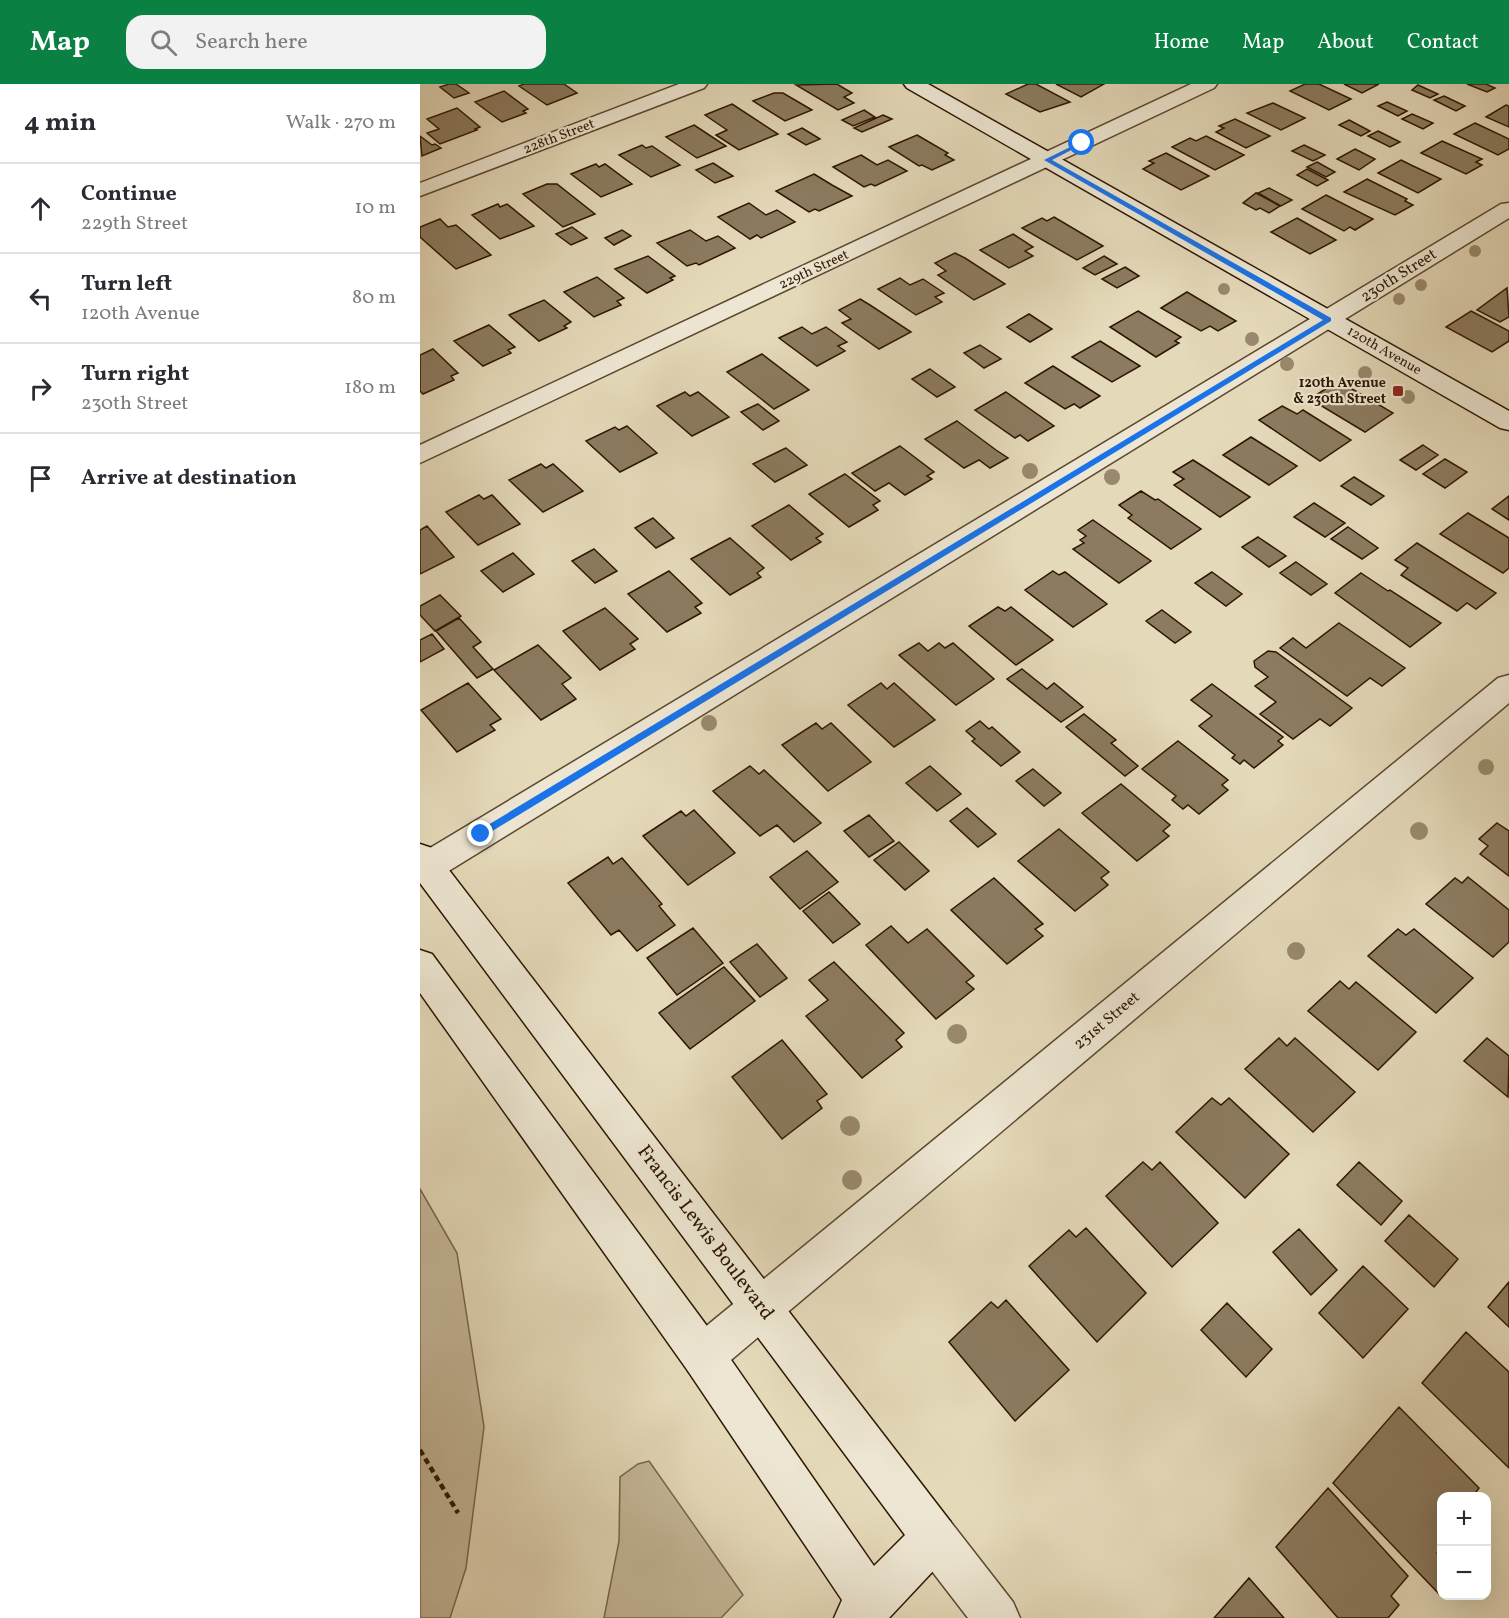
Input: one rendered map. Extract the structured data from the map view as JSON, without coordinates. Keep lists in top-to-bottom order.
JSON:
{
  "streets": {
    "street": [
      "228th Street",
      "229th Street",
      "230th Street",
      "120th Avenue",
      "231st Street",
      "Francis Lewis Boulevard"
    ]
  },
  "crossings": [
    ["229th Street", "120th Avenue"],
    ["230th Street", "120th Avenue"],
    ["230th Street", "Francis Lewis Boulevard"],
    ["231st Street", "Francis Lewis Boulevard"]
  ],
  "places": {
    "transit": ["120th Avenue & 230th Street"]
  },
  "page": {
    "header": "Map",
    "search": "Search here",
    "nav": [
      "Home",
      "Map",
      "About",
      "Contact"
    ],
    "heading": ["4 min", "Walk · 270 m"],
    "list": [
      ["Continue", "229th Street", "10 m"],
      ["Turn left", "120th Avenue", "80 m"],
      ["Turn right", "230th Street", "180 m"],
      "Arrive at destination"
    ],
    "map_buttons": ["+", "−"]
  }
}
